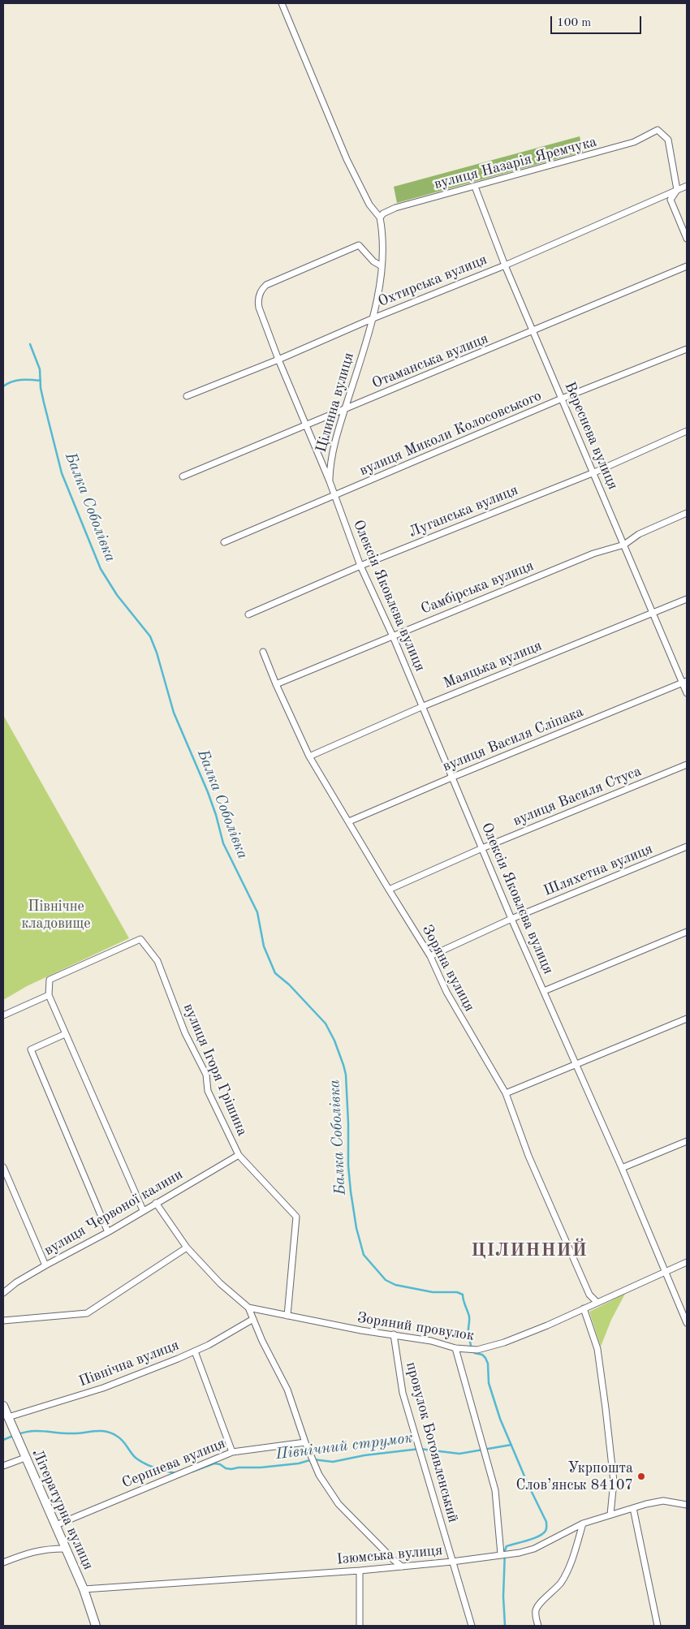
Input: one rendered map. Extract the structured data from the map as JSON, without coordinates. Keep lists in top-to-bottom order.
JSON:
{
  "streets": {
    "street": [
      "вулиця Назарія Яремчука",
      "Охтирська вулиця",
      "Отаманська вулиця",
      "Цілинна вулиця",
      "вулиця Миколи Колосовського",
      "Вереснева вулиця",
      "Луганська вулиця",
      "Самбірська вулиця",
      "Олексія Яковлєва вулиця",
      "Маяцька вулиця",
      "вулиця Василя Сліпака",
      "вулиця Василя Стуса",
      "Шляхетна вулиця",
      "Зоряна вулиця",
      "вулиця Ігоря Грішина",
      "вулиця Червоної калини",
      "Зоряний провулок",
      "Північна вулиця",
      "провулок Богоявленський",
      "Серпнева вулиця",
      "Літературна вулиця",
      "Ізюмська вулиця"
    ]
  },
  "crossings": [
    ["вулиця Назарія Яремчука", "Охтирська вулиця"],
    ["вулиця Назарія Яремчука", "Цілинна вулиця"],
    ["вулиця Назарія Яремчука", "Вереснева вулиця"],
    ["Охтирська вулиця", "Цілинна вулиця"],
    ["Охтирська вулиця", "Вереснева вулиця"],
    ["Отаманська вулиця", "Цілинна вулиця"],
    ["Отаманська вулиця", "Вереснева вулиця"],
    ["Цілинна вулиця", "Олексія Яковлєва вулиця"],
    ["вулиця Миколи Колосовського", "Вереснева вулиця"],
    ["вулиця Миколи Колосовського", "Олексія Яковлєва вулиця"],
    ["Вереснева вулиця", "Луганська вулиця"],
    ["Вереснева вулиця", "Самбірська вулиця"],
    ["Вереснева вулиця", "Маяцька вулиця"],
    ["Вереснева вулиця", "вулиця Василя Сліпака"],
    ["Луганська вулиця", "Олексія Яковлєва вулиця"],
    ["Самбірська вулиця", "Олексія Яковлєва вулиця"],
    ["Самбірська вулиця", "Зоряна вулиця"],
    ["Олексія Яковлєва вулиця", "Маяцька вулиця"],
    ["Олексія Яковлєва вулиця", "вулиця Василя Сліпака"],
    ["Олексія Яковлєва вулиця", "вулиця Василя Стуса"],
    ["Олексія Яковлєва вулиця", "Шляхетна вулиця"],
    ["Олексія Яковлєва вулиця", "Зоряний провулок"],
    ["Маяцька вулиця", "Зоряна вулиця"],
    ["вулиця Василя Сліпака", "Зоряна вулиця"],
    ["вулиця Василя Стуса", "Зоряна вулиця"],
    ["Шляхетна вулиця", "Зоряна вулиця"],
    ["Зоряна вулиця", "Зоряний провулок"],
    ["вулиця Ігоря Грішина", "вулиця Червоної калини"],
    ["вулиця Ігоря Грішина", "Зоряний провулок"],
    ["Зоряний провулок", "провулок Богоявленський"],
    ["Північна вулиця", "Літературна вулиця"],
    ["провулок Богоявленський", "Ізюмська вулиця"],
    ["Серпнева вулиця", "Літературна вулиця"],
    ["Літературна вулиця", "Ізюмська вулиця"]
  ],
  "districts": ["ЦІЛИННИЙ"],
  "water": ["Балка Соболівка", "Північний струмок"],
  "parks": ["Північне кладовище"],
  "places": ["Укрпошта Слов’янськ 84107"],
  "scale_bar": "100 m"
}
